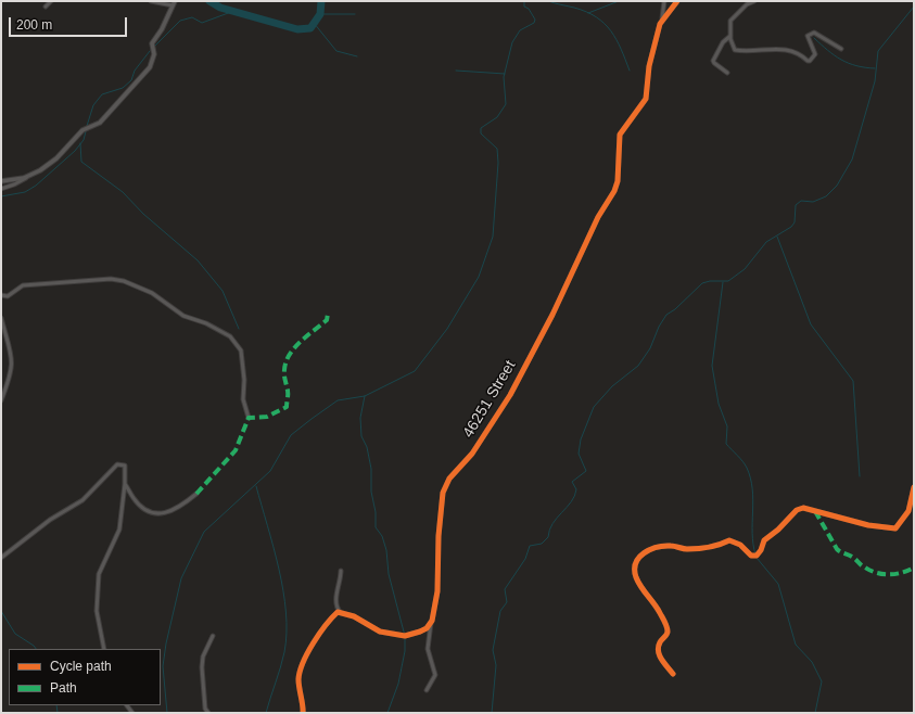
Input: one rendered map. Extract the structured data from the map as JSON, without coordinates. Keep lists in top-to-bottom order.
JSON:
{
  "streets": {
    "street": ["46251 Street"]
  },
  "legend": ["Cycle path", "Path"],
  "scale_bar": "200 m"
}
